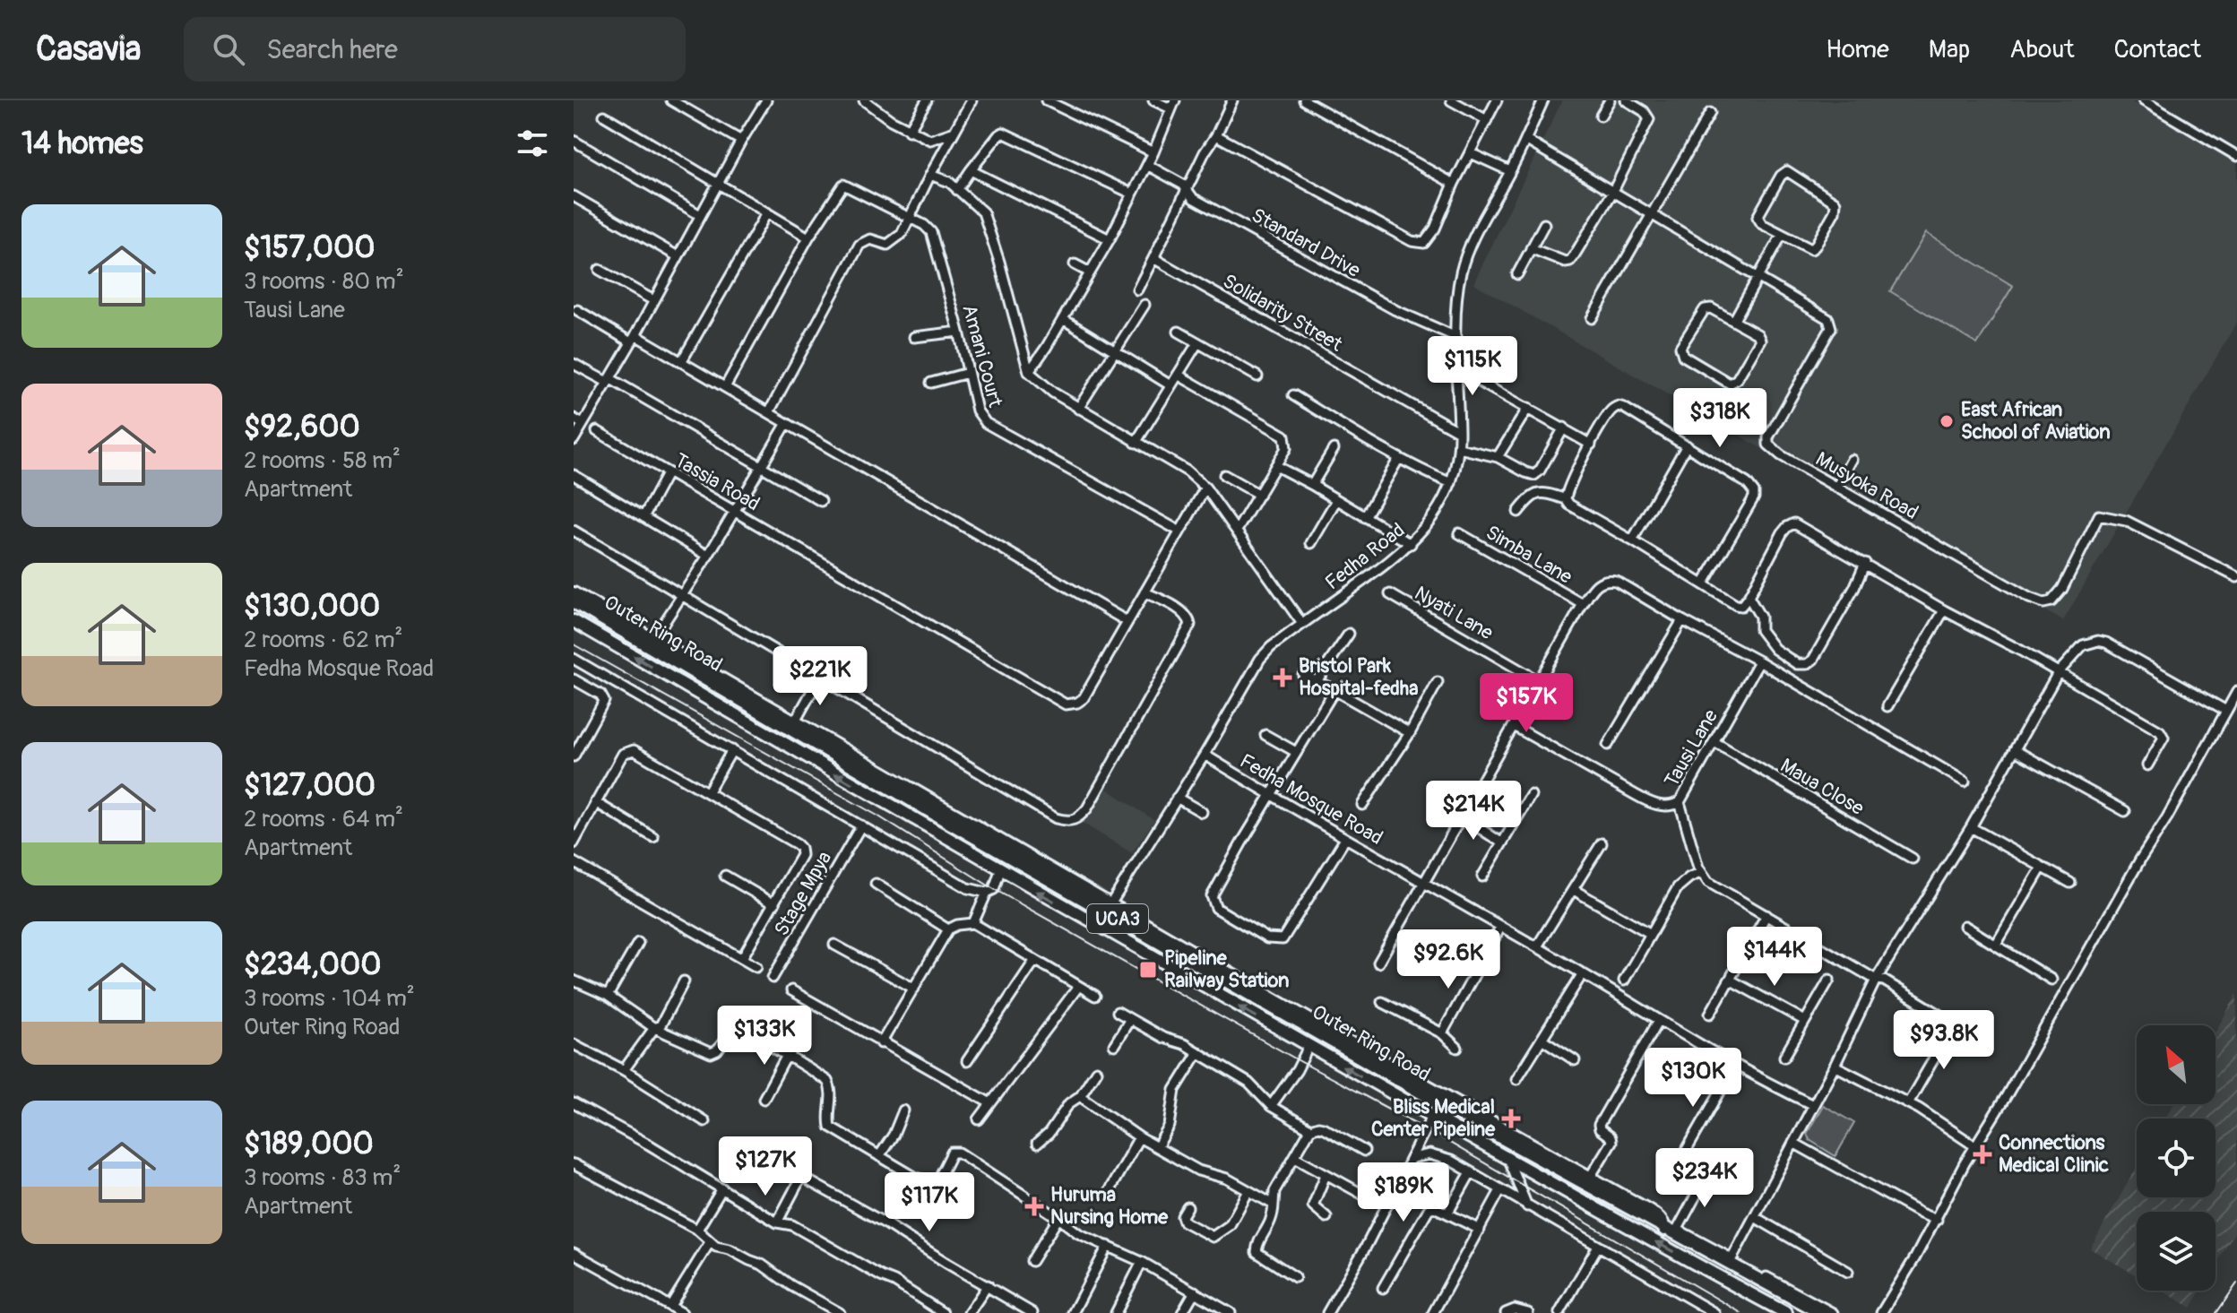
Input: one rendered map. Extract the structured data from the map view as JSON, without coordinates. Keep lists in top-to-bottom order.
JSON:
{
  "streets": {
    "main road": ["Outer Ring Road", "UCA3"],
    "street": [
      "Standard Drive",
      "Solidarity Street",
      "Amani Court",
      "Tassia Road",
      "Musyoka Road",
      "Simba Lane",
      "Fedha Road",
      "Nyati Lane",
      "Tausi Lane",
      "Maua Close",
      "Fedha Mosque Road",
      "Stage Mpya"
    ]
  },
  "crossings": [
    ["Standard Drive", "Fedha Road"],
    ["Solidarity Street", "Fedha Road"],
    ["Amani Court", "Tassia Road"],
    ["Musyoka Road", "Fedha Road"],
    ["Fedha Road", "Fedha Mosque Road"],
    ["Fedha Road", "UCA3"],
    ["Outer Ring Road", "UCA3"],
    ["Tausi Lane", "Maua Close"]
  ],
  "places": {
    "other": ["East African School of Aviation"],
    "health": [
      "Bristol Park Hospital-fedha",
      "Bliss Medical Center Pipeline",
      "Connections Medical Clinic",
      "Huruma Nursing Home"
    ],
    "transit": ["Pipeline Railway Station"]
  },
  "north": "top left",
  "page": {
    "header": "Casavia",
    "search": "Search here",
    "nav": [
      "Home",
      "Map",
      "About",
      "Contact"
    ],
    "heading": "14 homes",
    "list": [
      {
        "name": "$157,000",
        "note": "3 rooms · 80 m² · Tausi Lane"
      },
      {
        "name": "$92,600",
        "note": "2 rooms · 58 m² · Apartment"
      },
      {
        "name": "$130,000",
        "note": "2 rooms · 62 m² · Fedha Mosque Road"
      },
      {
        "name": "$127,000",
        "note": "2 rooms · 64 m² · Apartment"
      },
      {
        "name": "$234,000",
        "note": "3 rooms · 104 m² · Outer Ring Road"
      },
      {
        "name": "$189,000",
        "note": "3 rooms · 83 m² · Apartment"
      }
    ],
    "price": [
      "$115K",
      "$318K",
      "$221K",
      "$157K",
      "$214K",
      "$144K",
      "$92.6K",
      "$133K",
      "$93.8K",
      "$130K",
      "$127K",
      "$234K",
      "$189K",
      "$117K"
    ]
  }
}
